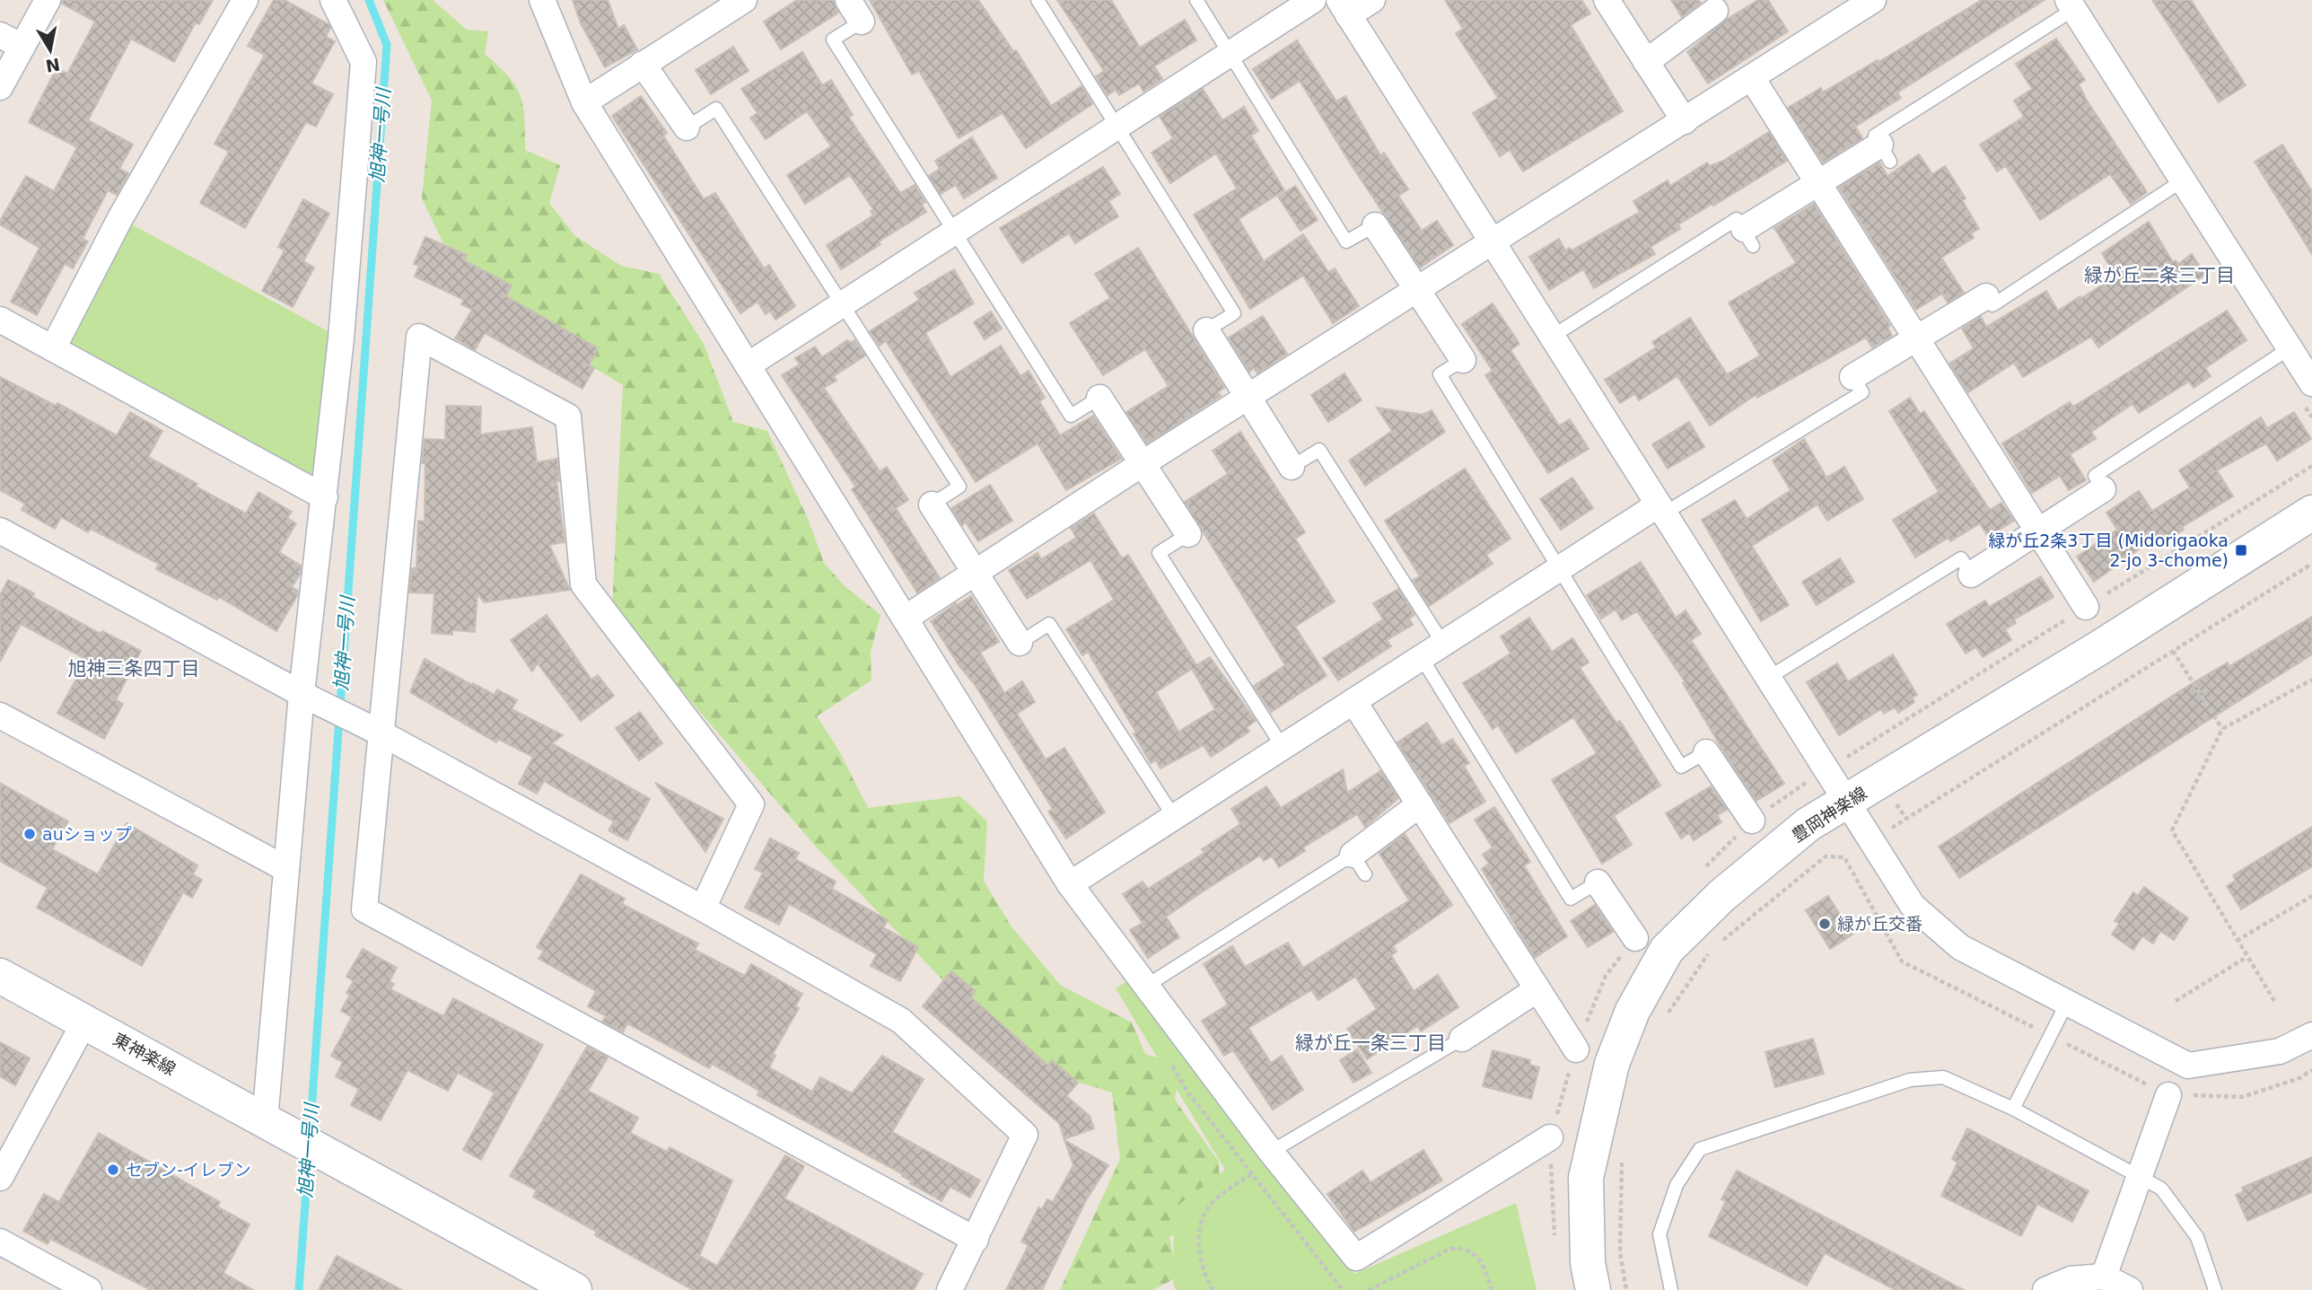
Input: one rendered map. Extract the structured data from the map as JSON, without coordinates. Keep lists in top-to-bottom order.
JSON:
{
  "streets": {
    "street": ["豊岡神楽線", "東神楽線"]
  },
  "districts": ["緑が丘二条三丁目", "旭神三条四丁目", "緑が丘一条三丁目"],
  "water": ["旭神一号川"],
  "places": {
    "transit": ["緑が丘2条3丁目 (Midorigaoka 2-jo 3-chome)"],
    "other": ["auショップ", "緑が丘交番", "セブン-イレブン"]
  },
  "north": "bottom"
}
